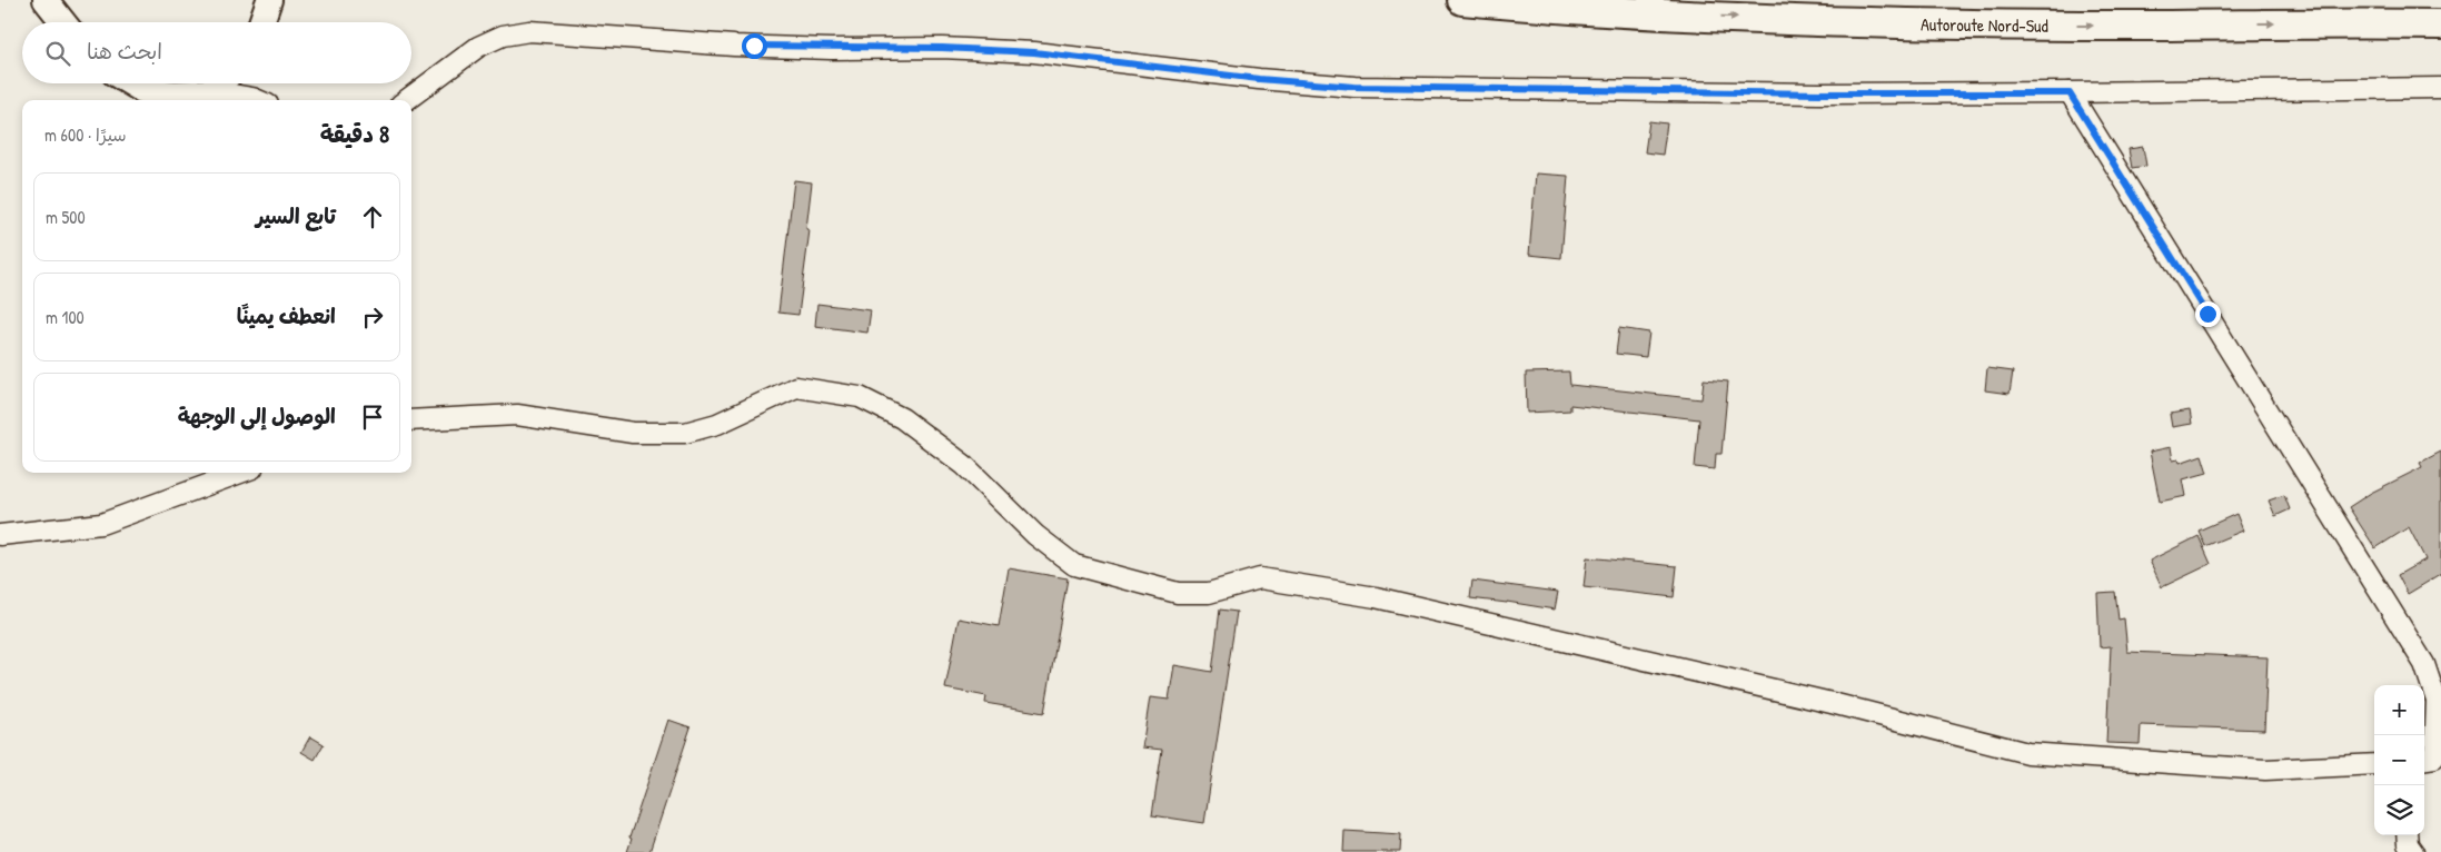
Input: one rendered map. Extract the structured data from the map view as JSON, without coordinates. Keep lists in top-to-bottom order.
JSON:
{
  "streets": {
    "highway": ["Autoroute Nord-Sud"]
  },
  "one_way": ["Autoroute Nord-Sud"],
  "page": {
    "search": "ابحث هنا",
    "heading": ["8 دقيقة", "سيرًا · 600 m"],
    "list": [
      ["تابع السير", "500 m"],
      ["انعطف يمينًا", "100 m"],
      "الوصول إلى الوجهة"
    ],
    "map_buttons": ["+", "−"]
  }
}
